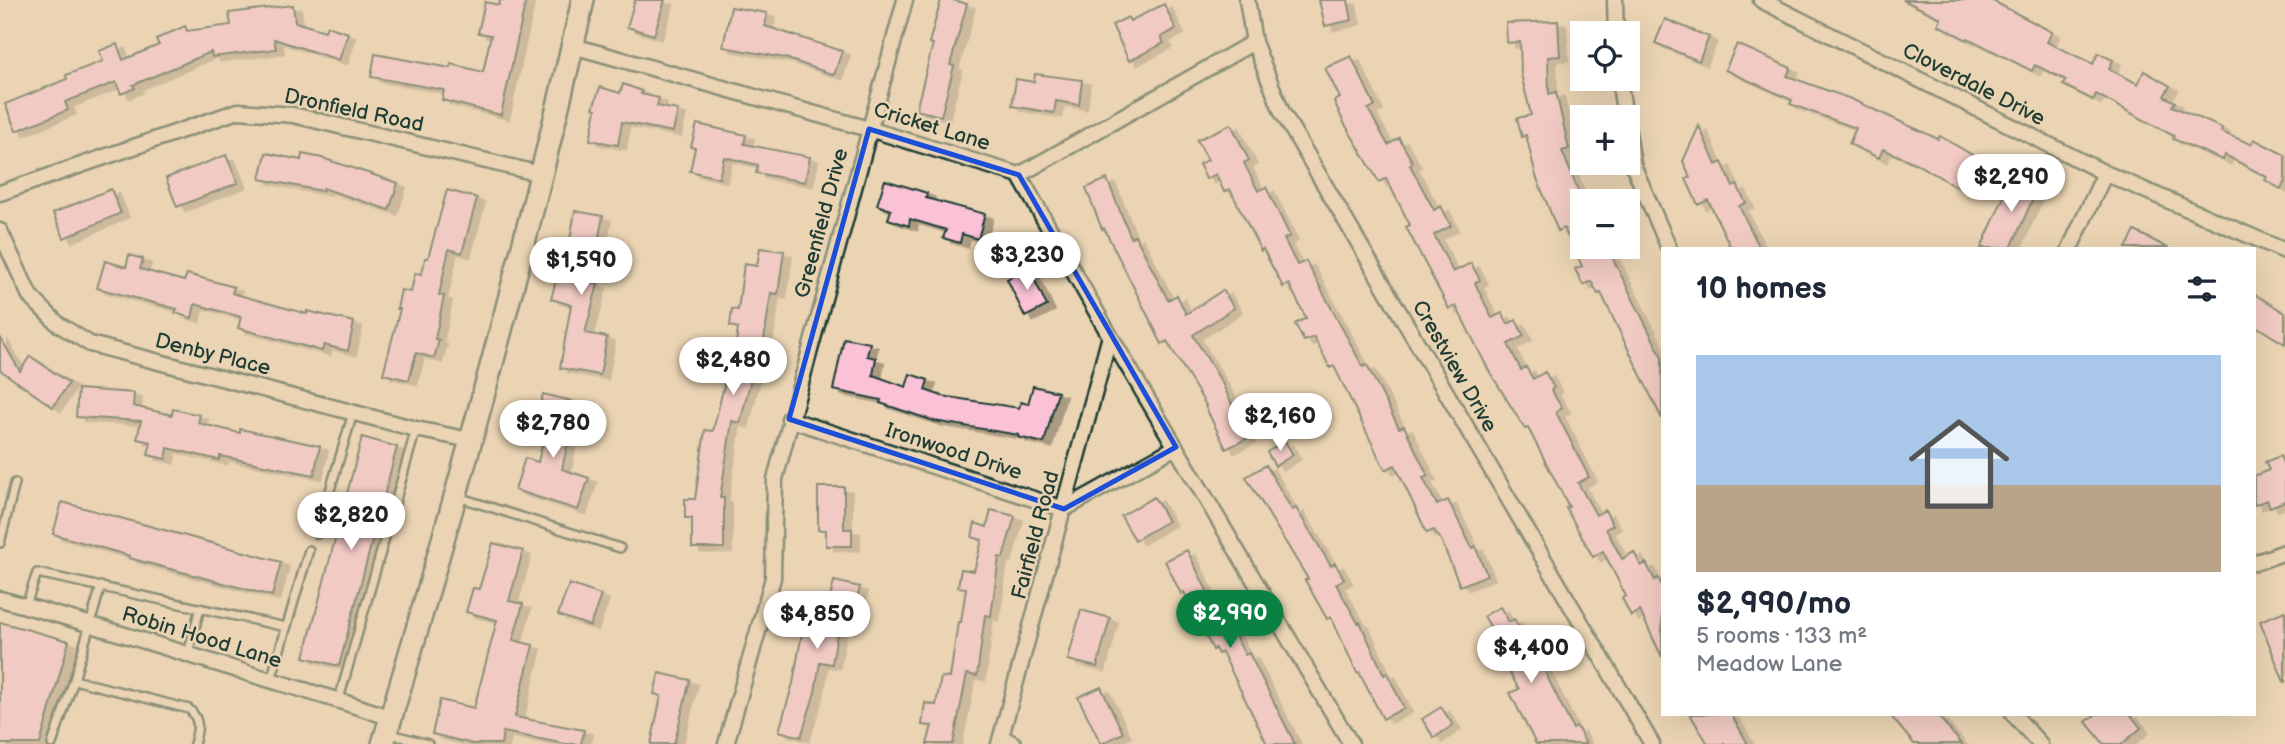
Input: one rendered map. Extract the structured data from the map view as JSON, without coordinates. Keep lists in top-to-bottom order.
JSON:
{
  "streets": {
    "street": [
      "Cloverdale Drive",
      "Dronfield Road",
      "Cricket Lane",
      "Greenfield Drive",
      "Denby Place",
      "Crestview Drive",
      "Ironwood Drive",
      "Fairfield Road",
      "Robin Hood Lane"
    ]
  },
  "crossings": [
    ["Cricket Lane", "Greenfield Drive"],
    ["Greenfield Drive", "Ironwood Drive"],
    ["Ironwood Drive", "Fairfield Road"]
  ],
  "page": {
    "map_buttons": ["+", "−"],
    "price": [
      "$2,290",
      "$3,230",
      "$1,590",
      "$2,480",
      "$2,160",
      "$2,780",
      "$2,820",
      "$2,990",
      "$4,850",
      "$4,400"
    ],
    "heading": "10 homes",
    "list": [
      {
        "name": "$2,990/mo",
        "note": "5 rooms · 133 m² · Meadow Lane"
      }
    ]
  }
}
